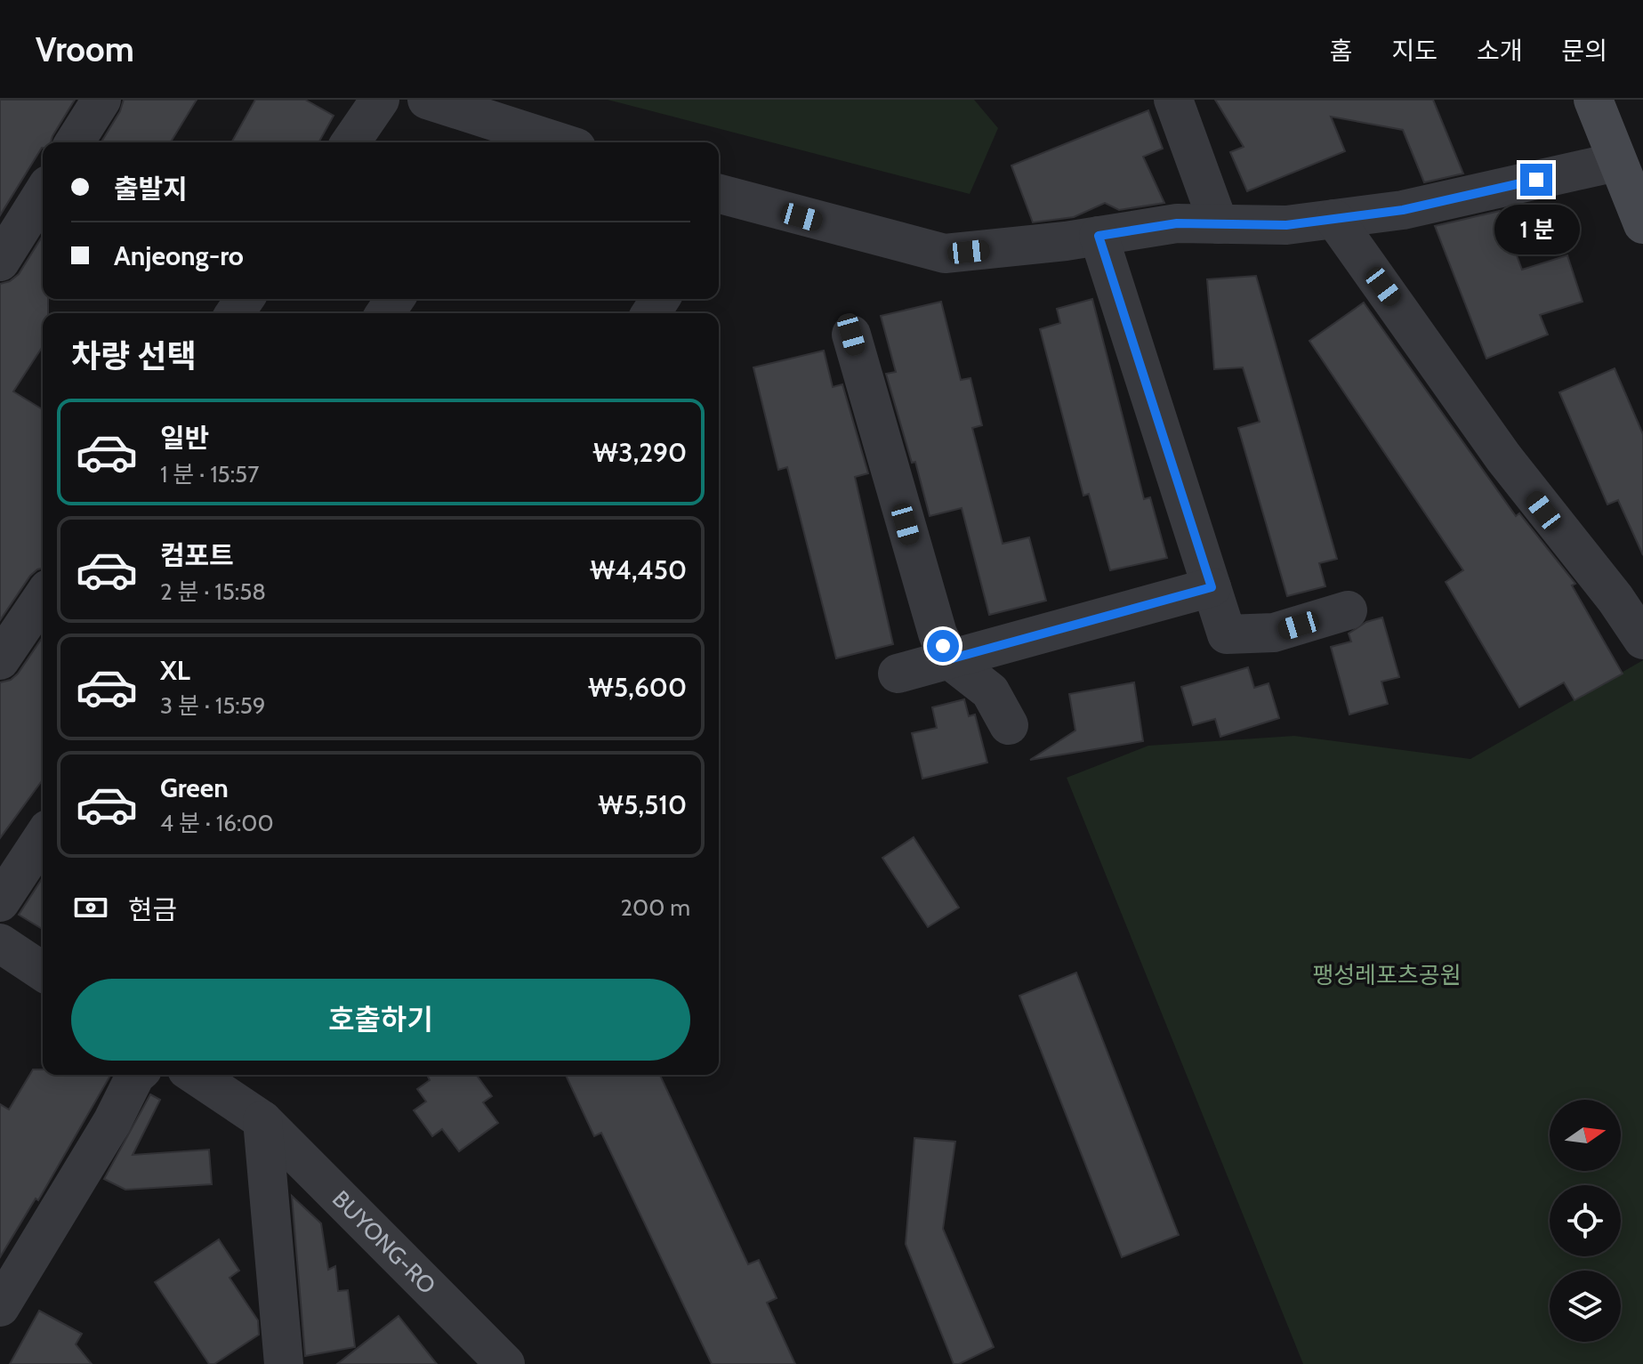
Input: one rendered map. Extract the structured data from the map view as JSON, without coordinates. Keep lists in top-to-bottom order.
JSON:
{
  "streets": {
    "street": ["BUYONG-RO"]
  },
  "parks": ["팽성레포츠공원"],
  "north": "right",
  "page": {
    "header": "Vroom",
    "nav": [
      "홈",
      "지도",
      "소개",
      "문의"
    ],
    "banner": ["출발지", "Anjeong-ro"],
    "bubble": "1 분",
    "heading": "차량 선택",
    "list": [
      {
        "name": "일반",
        "note": "1 분 · 15:57",
        "value": "₩3,290"
      },
      {
        "name": "컴포트",
        "note": "2 분 · 15:58",
        "value": "₩4,450"
      },
      {
        "name": "XL",
        "note": "3 분 · 15:59",
        "value": "₩5,600"
      },
      {
        "name": "Green",
        "note": "4 분 · 16:00",
        "value": "₩5,510"
      }
    ],
    "pay": ["현금", "200 m"],
    "buttons": "호출하기"
  }
}
